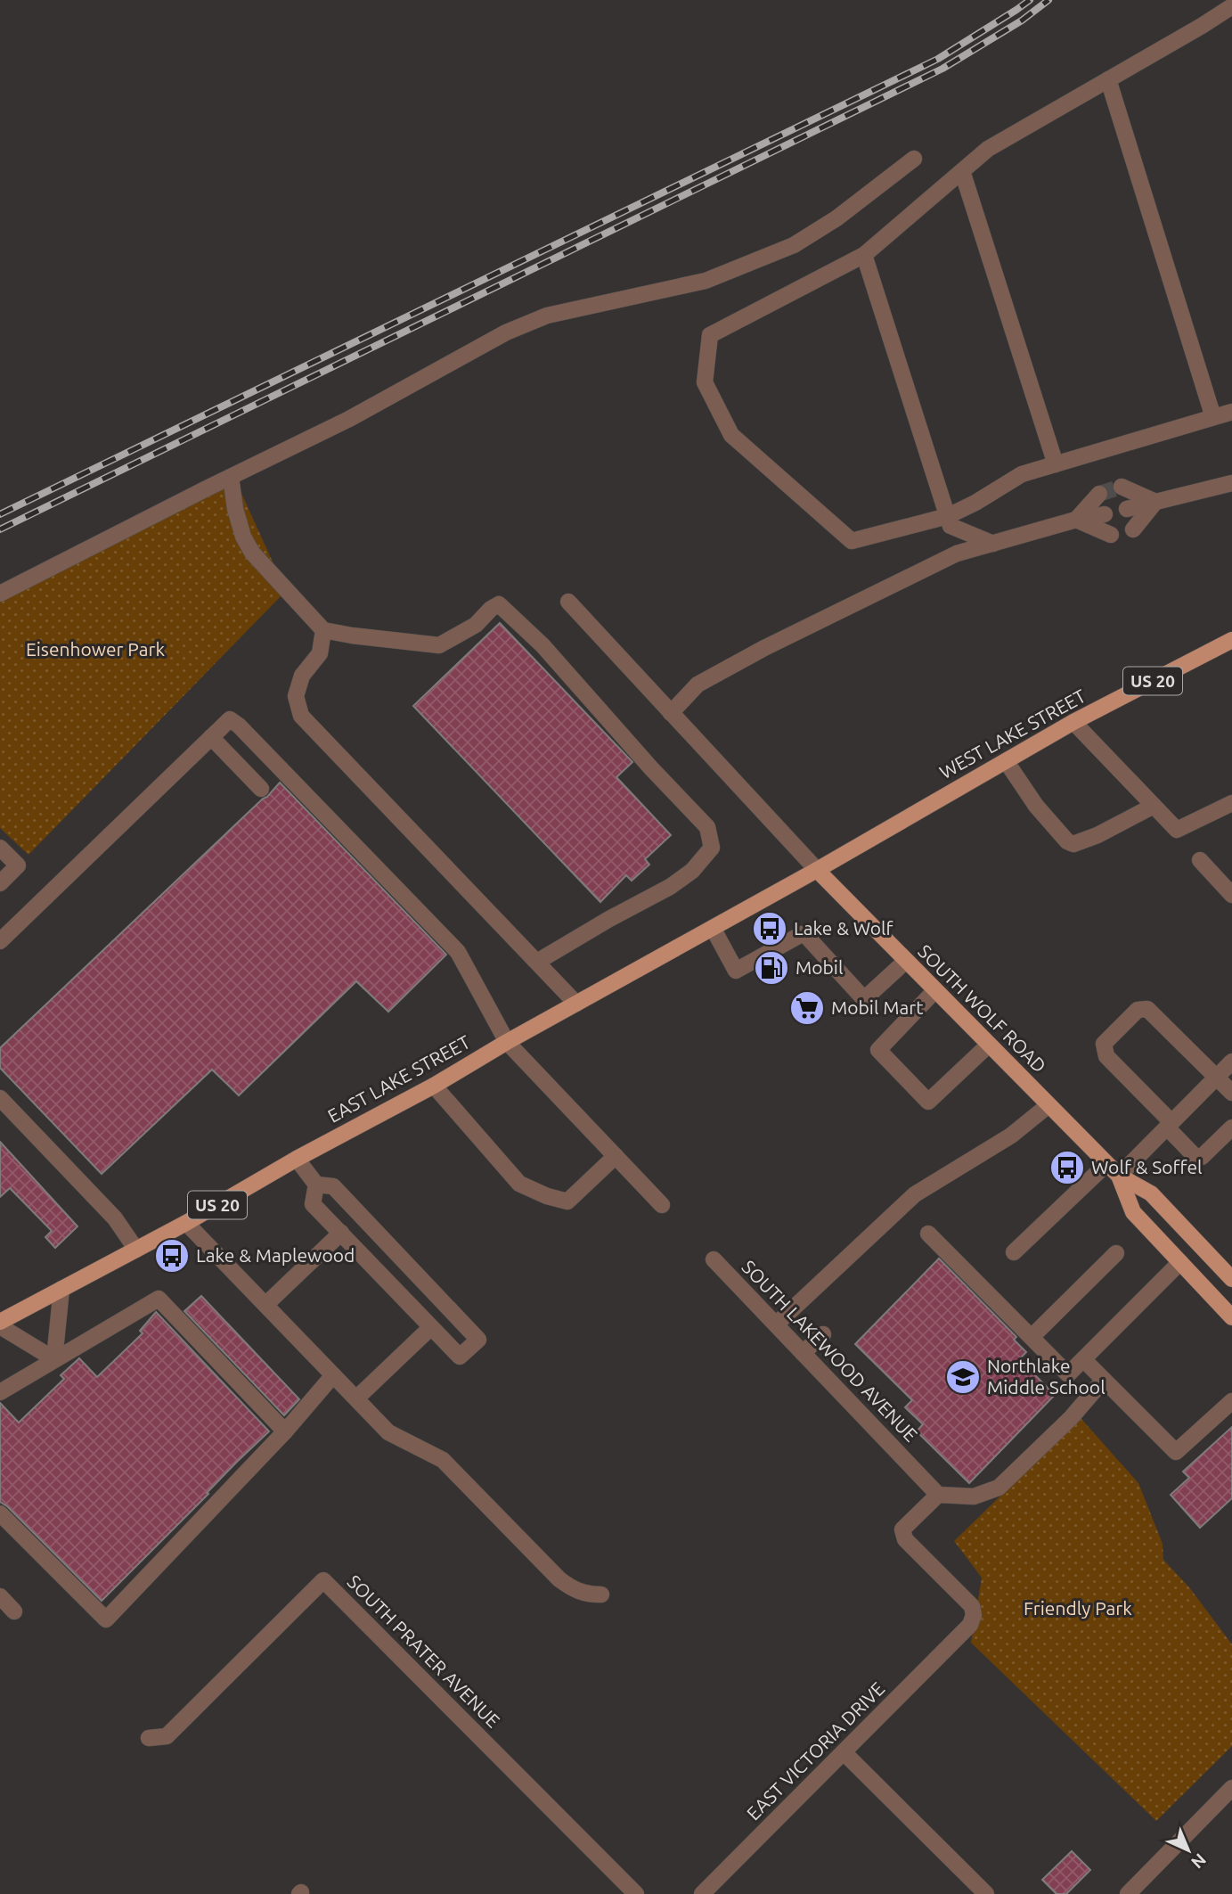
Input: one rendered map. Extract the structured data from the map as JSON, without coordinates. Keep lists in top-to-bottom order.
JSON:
{
  "streets": {
    "main road": [
      "US 20",
      "WEST LAKE STREET",
      "SOUTH WOLF ROAD",
      "EAST LAKE STREET"
    ],
    "street": ["SOUTH LAKEWOOD AVENUE", "SOUTH PRATER AVENUE", "EAST VICTORIA DRIVE"]
  },
  "crossings": [
    ["WEST LAKE STREET", "SOUTH WOLF ROAD"],
    ["WEST LAKE STREET", "EAST LAKE STREET"],
    ["SOUTH WOLF ROAD", "EAST LAKE STREET"],
    ["SOUTH LAKEWOOD AVENUE", "EAST VICTORIA DRIVE"]
  ],
  "parks": ["Eisenhower Park", "Friendly Park"],
  "places": {
    "bus stop": ["Lake & Wolf", "Wolf & Soffel", "Lake & Maplewood"],
    "fuel station": ["Mobil"],
    "supermarket": ["Mobil Mart"],
    "school or university": ["Northlake Middle School"]
  },
  "north": "bottom right"
}
